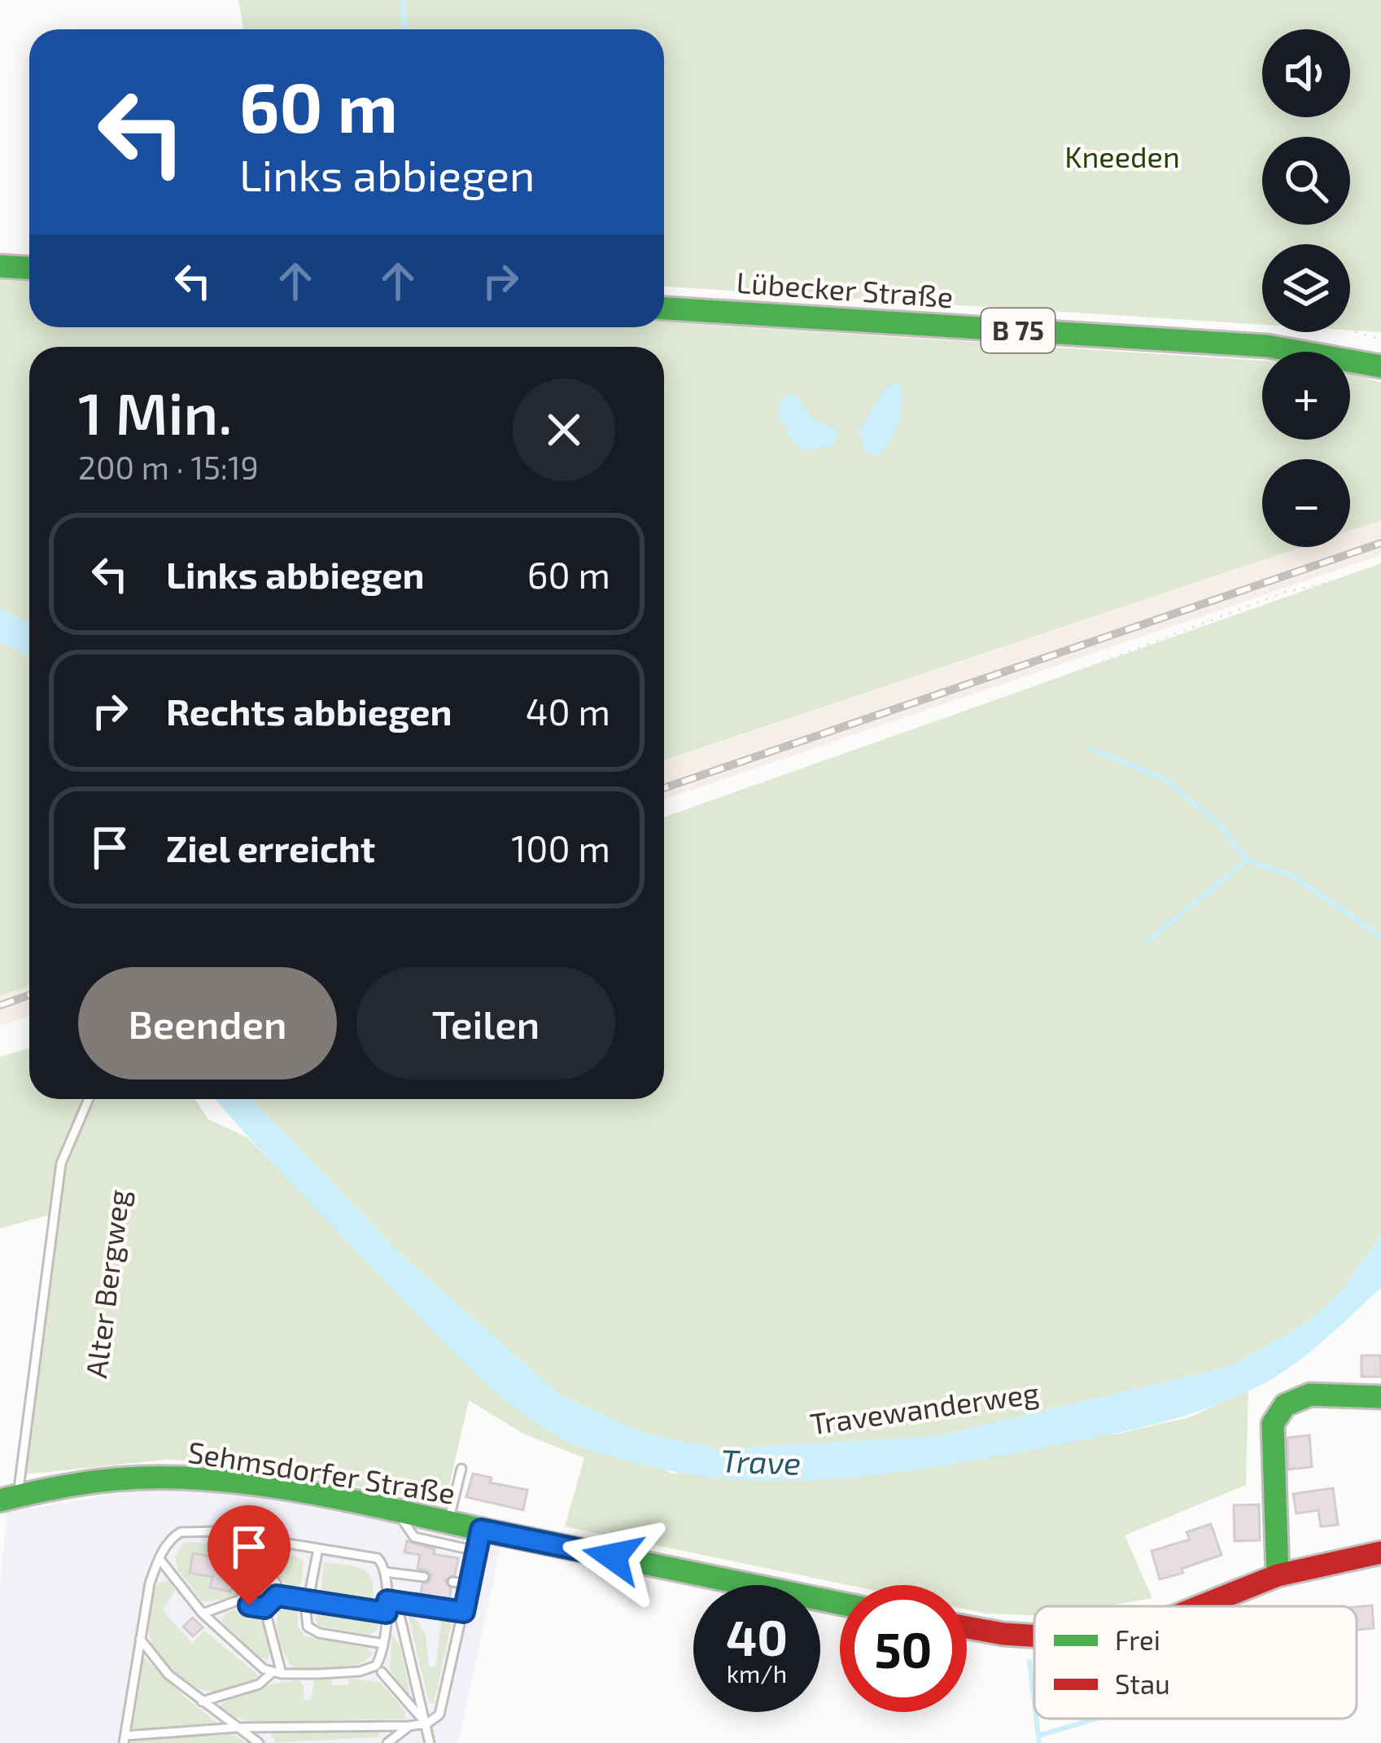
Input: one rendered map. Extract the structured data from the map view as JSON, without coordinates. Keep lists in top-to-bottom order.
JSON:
{
  "streets": {
    "main road": ["Lübecker Straße", "B 75", "Sehmsdorfer Straße"],
    "path": ["Alter Bergweg", "Travewanderweg"]
  },
  "water": ["Trave"],
  "parks": ["Kneeden"],
  "legend": ["Frei", "Stau"],
  "page": {
    "map_buttons": ["+", "−"],
    "turn": ["60 m", "Links abbiegen"],
    "heading": ["1 Min.", "200 m · 15:19"],
    "list": [
      {
        "name": "Links abbiegen",
        "value": "60 m"
      },
      {
        "name": "Rechts abbiegen",
        "value": "40 m"
      },
      {
        "name": "Ziel erreicht",
        "value": "100 m"
      }
    ],
    "buttons": ["Beenden", "Teilen"],
    "speed": "40 km/h",
    "limit": "50"
  }
}
